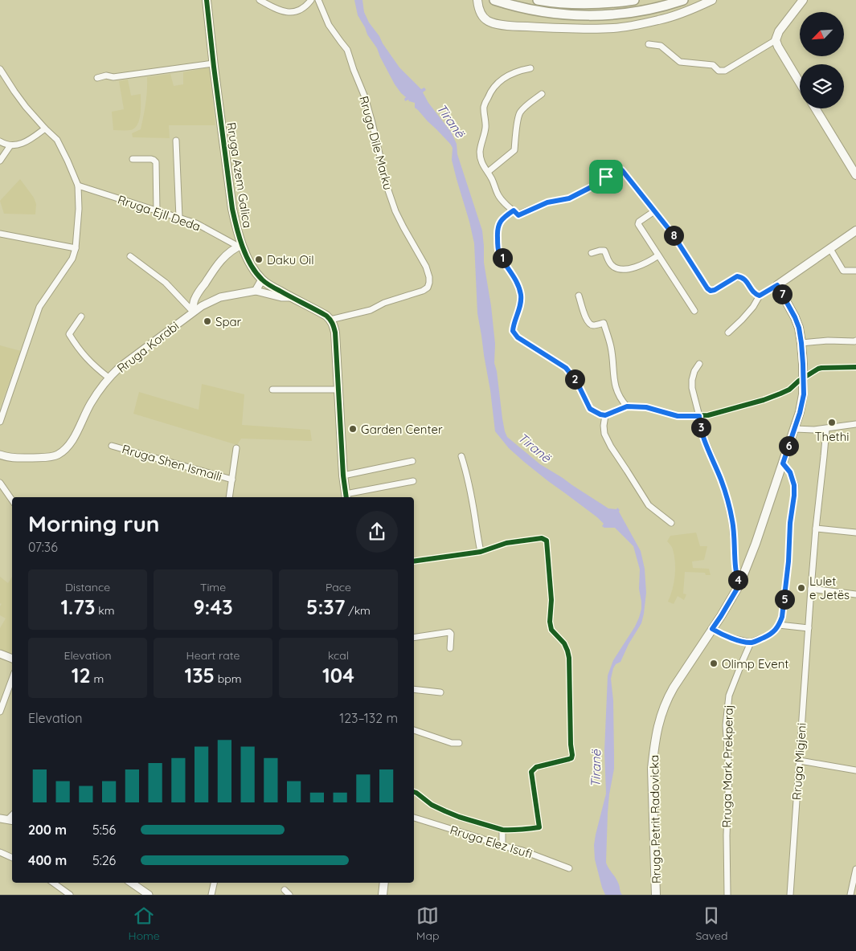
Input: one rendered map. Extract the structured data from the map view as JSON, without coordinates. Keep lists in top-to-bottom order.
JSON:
{
  "streets": {
    "main road": ["Rruga Azem Galica", "Rruga Petrit Radovicka"],
    "street": [
      "Rruga Dile Marku",
      "Rruga Ejll Deda",
      "Rruga Korabi",
      "Rruga Shen Ismaili",
      "Rruga Migjeni",
      "Rruga Mark Prekperaj",
      "Rruga Elez Isufi"
    ]
  },
  "crossings": [
    ["Rruga Dile Marku", "Rruga Azem Galica"],
    ["Rruga Azem Galica", "Rruga Ejll Deda"]
  ],
  "water": ["Tiranë"],
  "places": [
    "Daku Oil",
    "Spar",
    "Thethi",
    "Garden Center",
    "Lulet e Jetës",
    "Olimp Event"
  ],
  "north": "bottom left",
  "page": {
    "pins": [
      "8",
      "1",
      "7",
      "2",
      "3",
      "6",
      "4",
      "5"
    ],
    "heading": ["Morning run", "07:36"],
    "stats": [
      ["Distance", "1.73 km"],
      ["Time", "9:43"],
      ["Pace", "5:37 /km"],
      ["Elevation", "12 m"],
      ["Heart rate", "135 bpm"],
      ["kcal", "104"]
    ],
    "chart": ["Elevation", "123–132 m"],
    "list": [
      {
        "name": "200 m",
        "note": "5:56"
      },
      {
        "name": "400 m",
        "note": "5:26"
      }
    ],
    "tabs": ["Home", "Map", "Saved"]
  }
}
